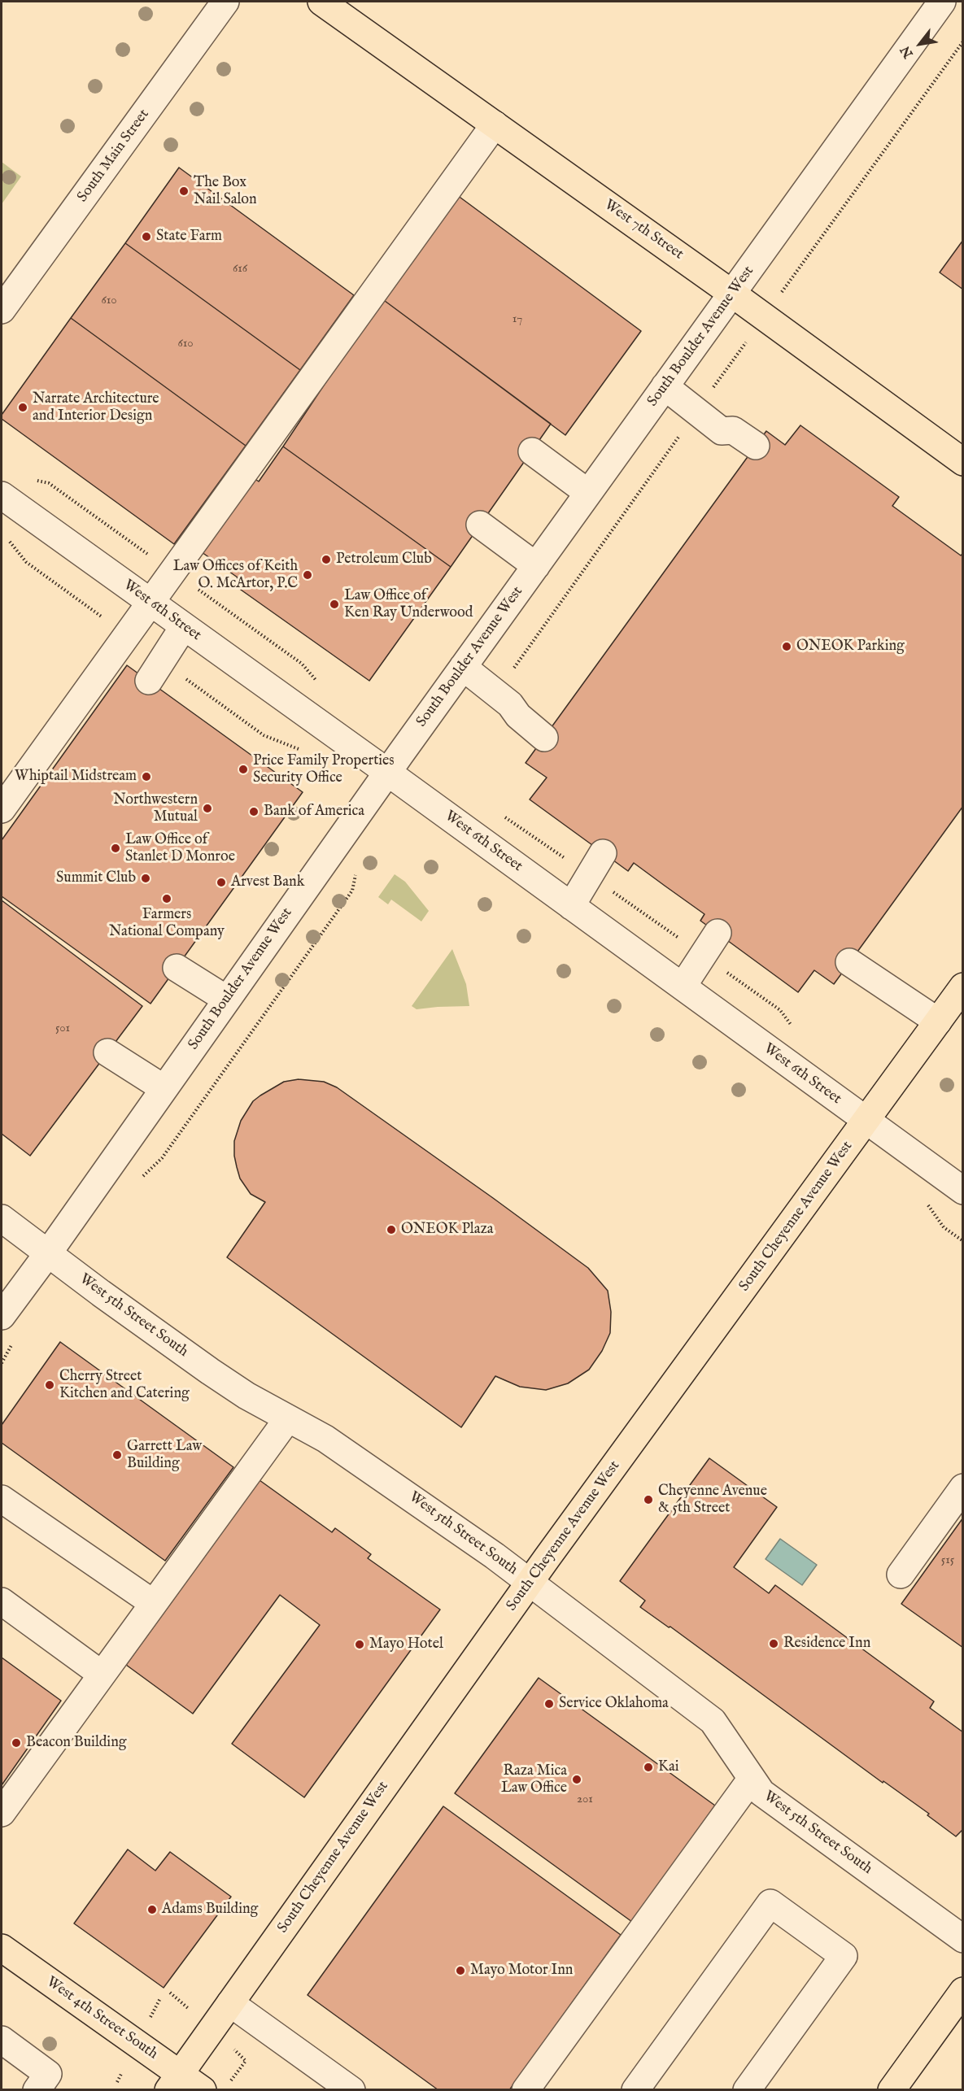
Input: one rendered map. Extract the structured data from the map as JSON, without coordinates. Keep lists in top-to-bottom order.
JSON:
{
  "streets": {
    "main road": ["West 7th Street", "South Cheyenne Avenue West", "West 4th Street South"],
    "street": [
      "South Main Street",
      "South Boulder Avenue West",
      "West 6th Street",
      "West 5th Street South"
    ]
  },
  "crossings": [
    ["West 7th Street", "South Boulder Avenue West"],
    ["South Boulder Avenue West", "West 6th Street"],
    ["South Boulder Avenue West", "West 5th Street South"],
    ["West 6th Street", "South Cheyenne Avenue West"],
    ["South Cheyenne Avenue West", "West 5th Street South"],
    ["South Cheyenne Avenue West", "West 4th Street South"]
  ],
  "places": [
    "The Box Nail Salon",
    "State Farm",
    "Narrate Architecture and Interior Design",
    "Petroleum Club",
    "Law Offices of Keith O. McArtor, P.C",
    "Law Office of Ken Ray Underwood",
    "ONEOK Parking",
    "Price Family Properties Security Office",
    "Whiptail Midstream",
    "Northwestern Mutual",
    "Bank of America",
    "Law Office of Stanlet D Monroe",
    "Summit Club",
    "Arvest Bank",
    "Farmers National Company",
    "ONEOK Plaza",
    "Cherry Street Kitchen and Catering",
    "Garrett Law Building",
    "Cheyenne Avenue & 5th Street",
    "Residence Inn",
    "Mayo Hotel",
    "Service Oklahoma",
    "Beacon Building",
    "Kai",
    "Raza Mica Law Office",
    "Adams Building",
    "Mayo Motor Inn"
  ],
  "house_numbers": [
    "616",
    "610",
    "17",
    "610",
    "501",
    "515",
    "201"
  ],
  "north": "bottom left"
}
